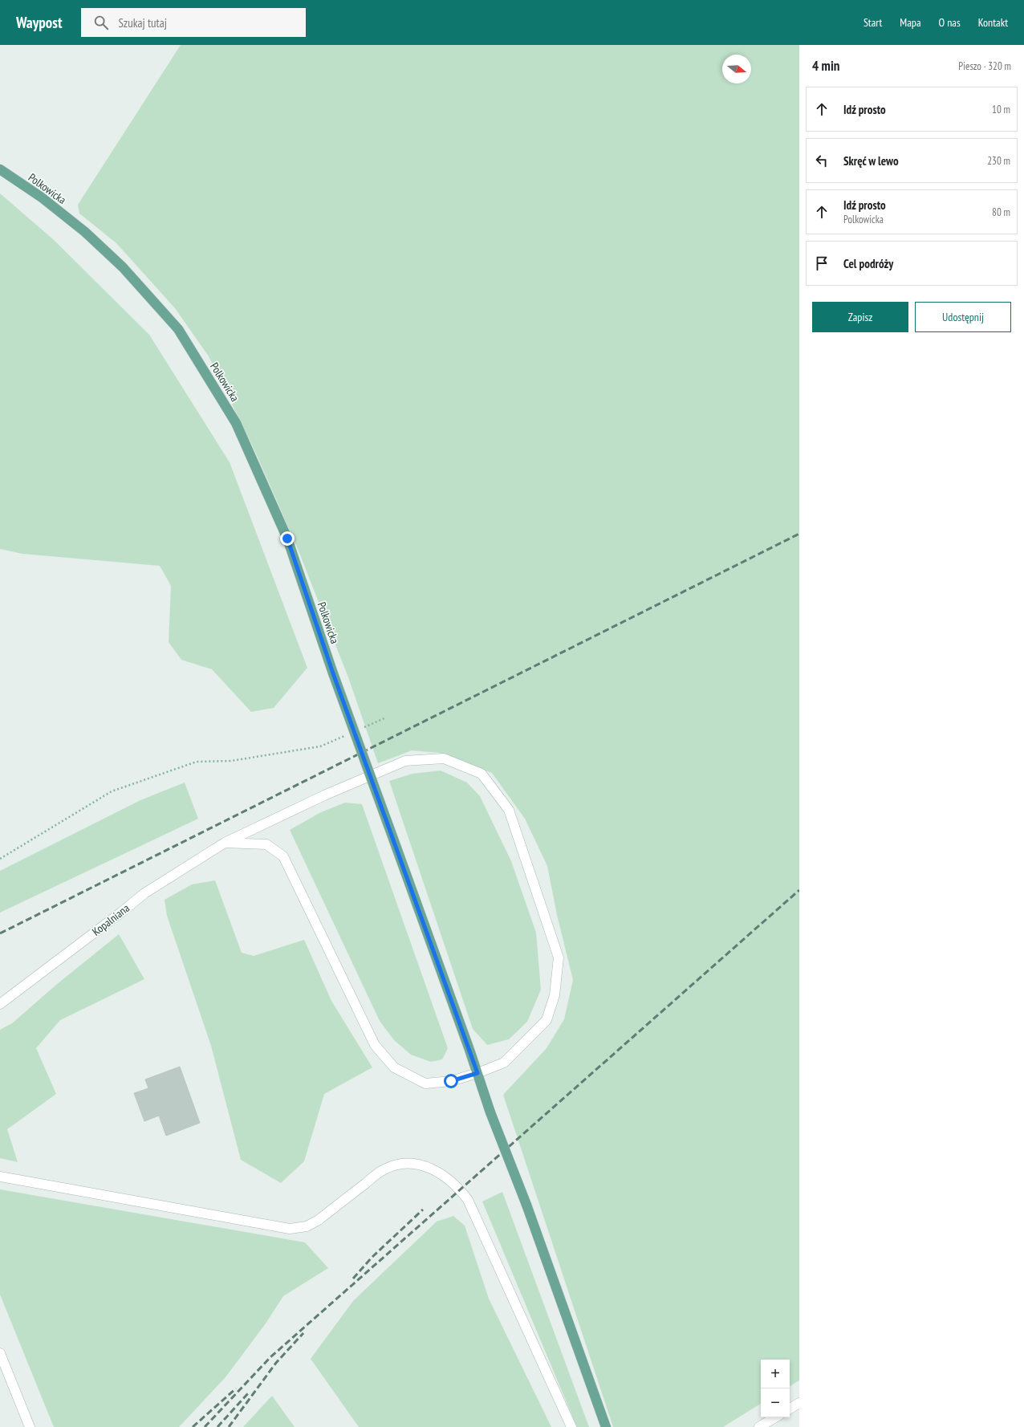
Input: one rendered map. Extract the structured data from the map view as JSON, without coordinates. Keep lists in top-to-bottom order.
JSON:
{
  "streets": {
    "main road": ["Polkowicka"],
    "street": ["Kopalniana"]
  },
  "crossings": [
    ["Polkowicka", "Kopalniana"]
  ],
  "north": "right",
  "page": {
    "header": "Waypost",
    "search": "Szukaj tutaj",
    "nav": [
      "Start",
      "Mapa",
      "O nas",
      "Kontakt"
    ],
    "heading": ["4 min", "Pieszo · 320 m"],
    "list": [
      ["Idź prosto", "10 m"],
      ["Skręć w lewo", "230 m"],
      ["Idź prosto", "Polkowicka", "80 m"],
      "Cel podróży"
    ],
    "buttons": ["Zapisz", "Udostępnij"],
    "map_buttons": ["+", "−"]
  }
}
